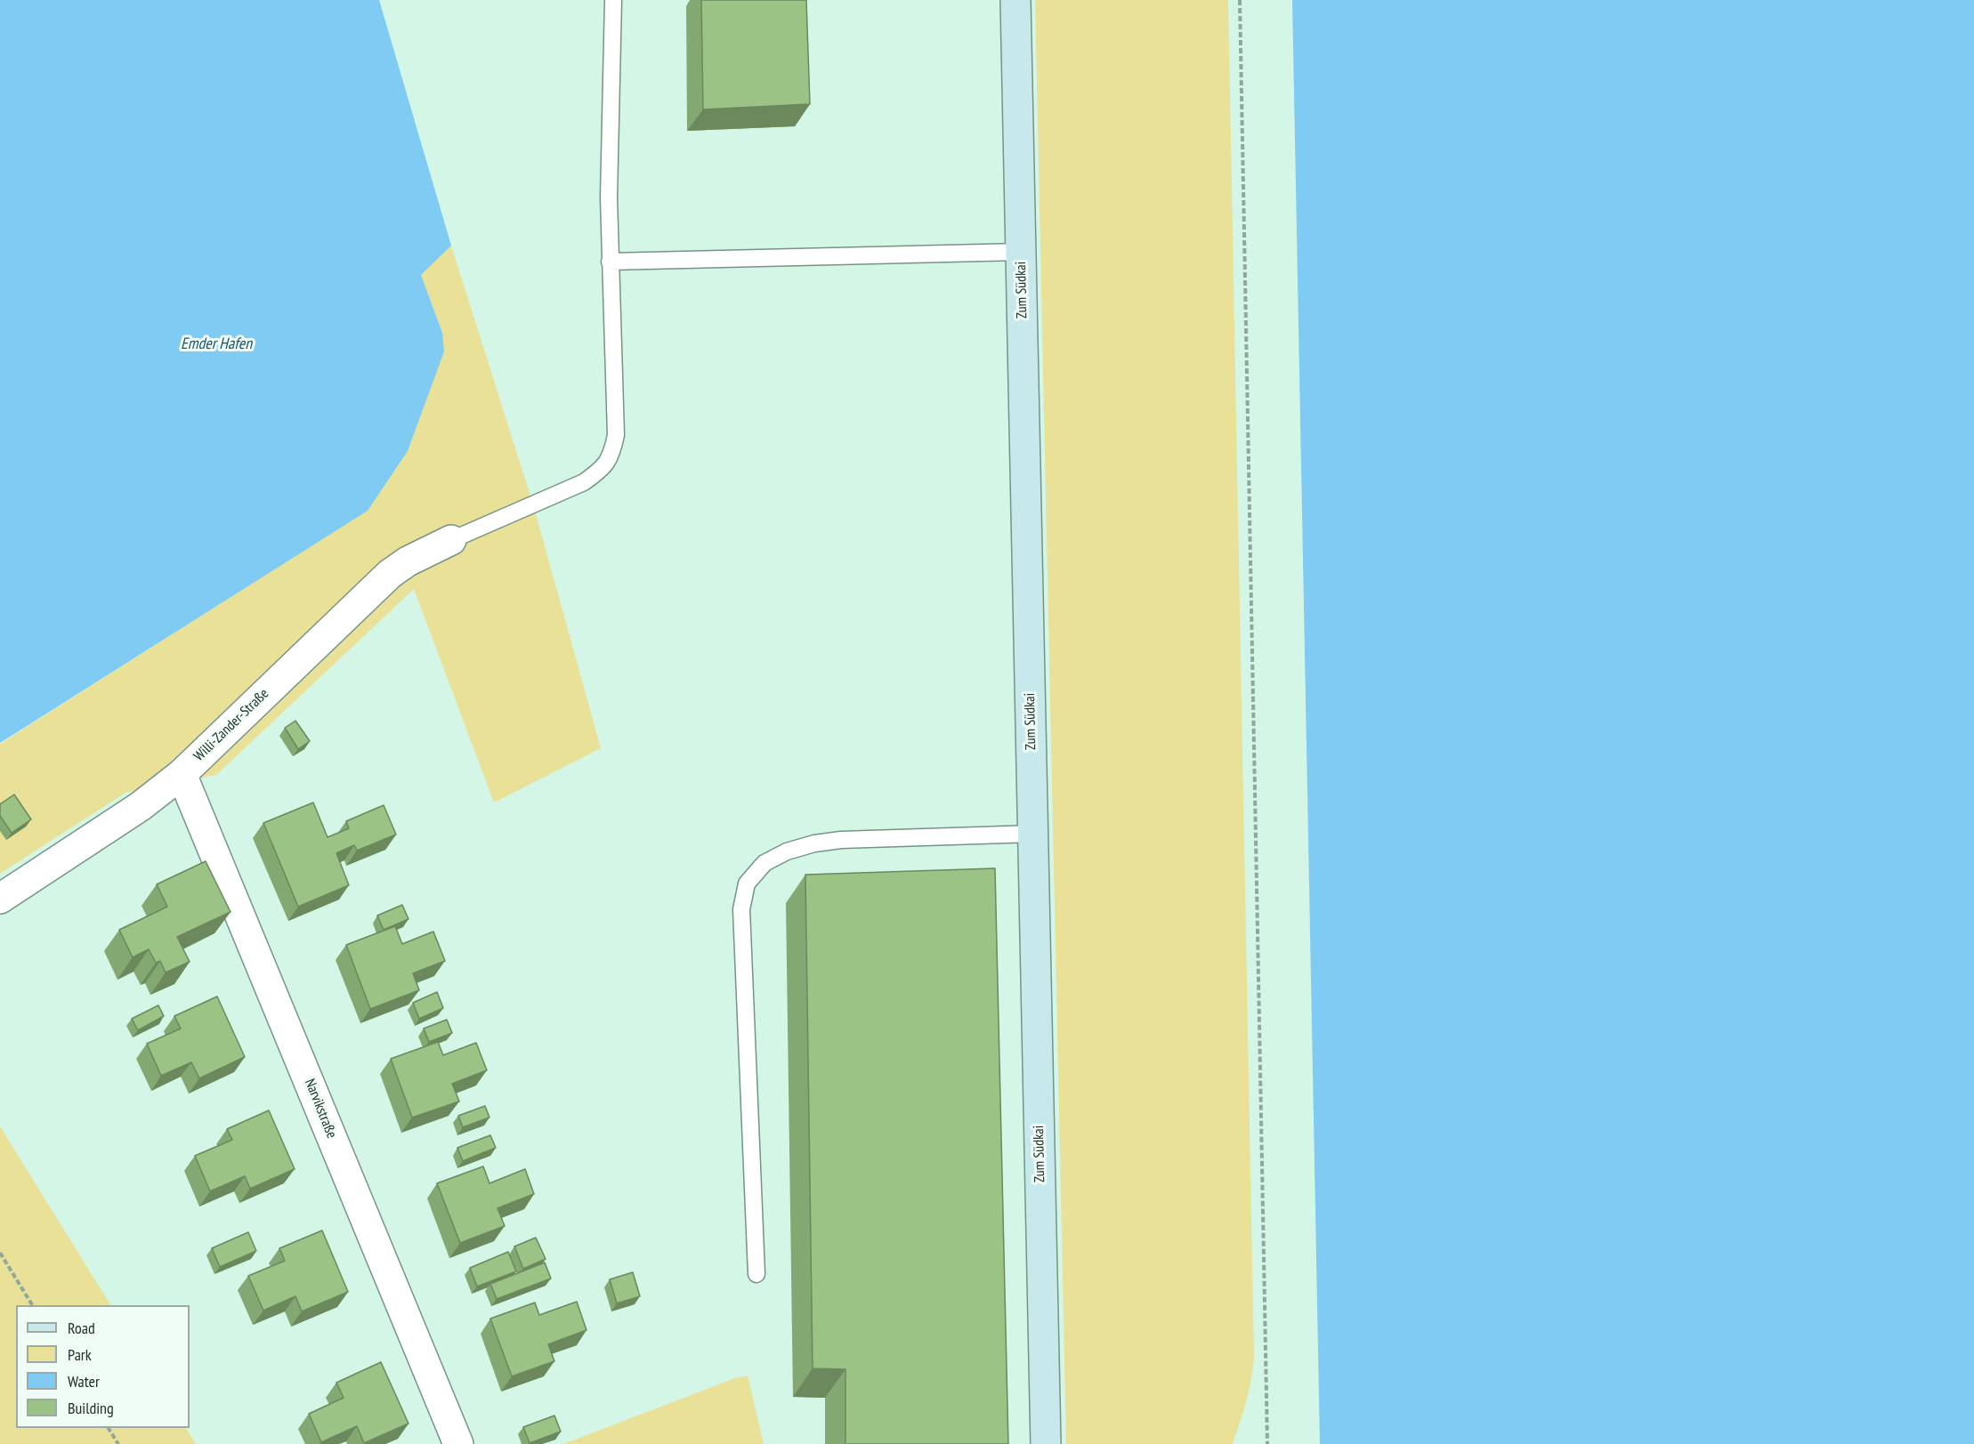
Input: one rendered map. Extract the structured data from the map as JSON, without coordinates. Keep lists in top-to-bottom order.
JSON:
{
  "streets": {
    "street": ["Zum Südkai", "Willi-Zander-Straße", "Narvikstraße"]
  },
  "crossings": [
    ["Willi-Zander-Straße", "Narvikstraße"]
  ],
  "water": ["Emder Hafen"],
  "legend": [
    "Road",
    "Park",
    "Water",
    "Building"
  ]
}
